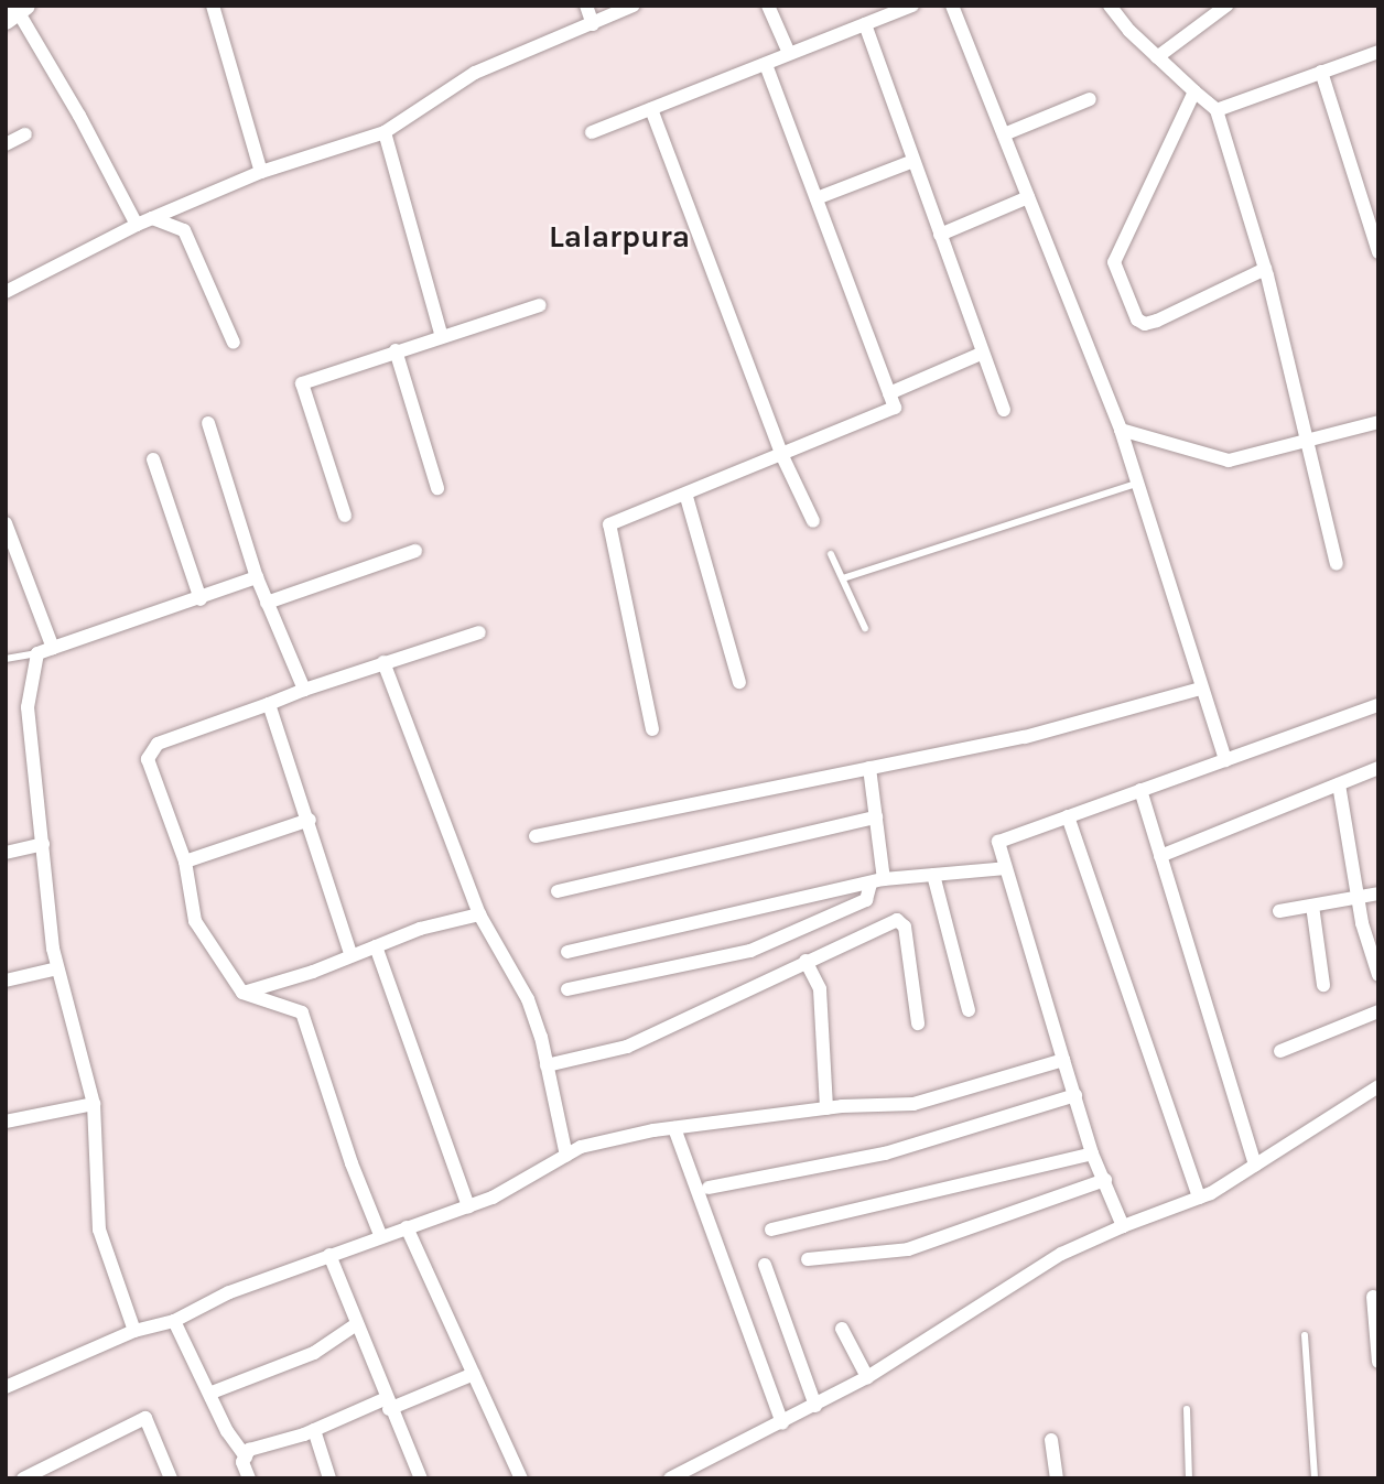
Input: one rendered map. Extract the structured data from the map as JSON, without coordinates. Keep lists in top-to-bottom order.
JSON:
{
  "districts": ["Lalarpura"]
}
